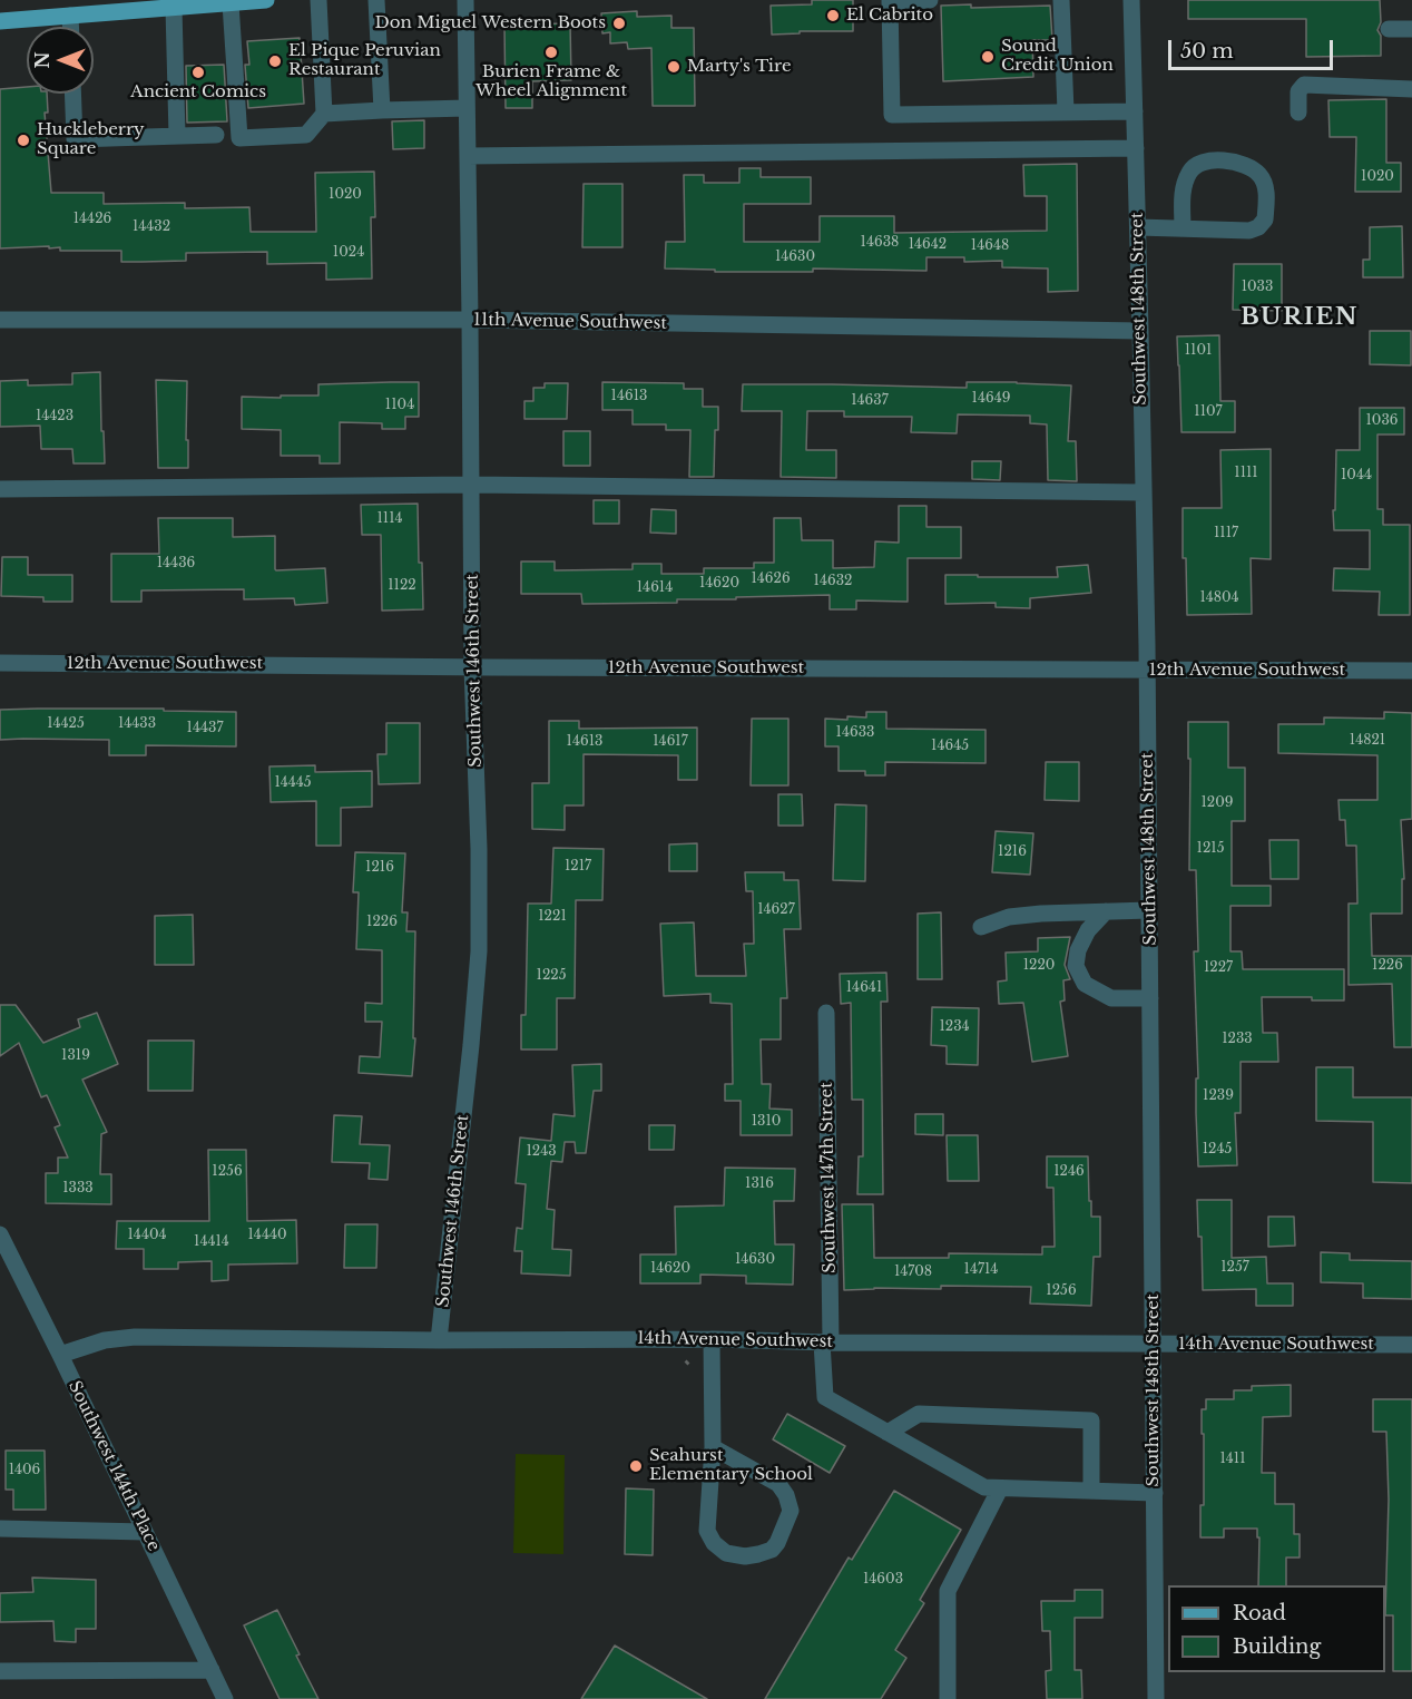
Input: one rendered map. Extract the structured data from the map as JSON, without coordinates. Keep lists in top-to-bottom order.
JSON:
{
  "streets": {
    "street": [
      "Southwest 148th Street",
      "11th Avenue Southwest",
      "12th Avenue Southwest",
      "Southwest 146th Street",
      "Southwest 147th Street",
      "14th Avenue Southwest",
      "Southwest 144th Place"
    ]
  },
  "crossings": [
    ["Southwest 148th Street", "11th Avenue Southwest"],
    ["Southwest 148th Street", "12th Avenue Southwest"],
    ["Southwest 148th Street", "14th Avenue Southwest"],
    ["11th Avenue Southwest", "Southwest 146th Street"],
    ["12th Avenue Southwest", "Southwest 146th Street"],
    ["Southwest 146th Street", "14th Avenue Southwest"],
    ["Southwest 147th Street", "14th Avenue Southwest"],
    ["14th Avenue Southwest", "Southwest 144th Place"]
  ],
  "districts": ["BURIEN"],
  "places": [
    "El Cabrito",
    "Don Miguel Western Boots",
    "Burien Frame & Wheel Alignment",
    "Sound Credit Union",
    "El Pique Peruvian Restaurant",
    "Marty's Tire",
    "Ancient Comics",
    "Huckleberry Square",
    "Seahurst Elementary School"
  ],
  "house_numbers": [
    "1020",
    "1020",
    "14426",
    "14432",
    "14638",
    "14642",
    "14648",
    "1024",
    "14630",
    "1033",
    "1101",
    "14613",
    "14649",
    "14637",
    "1104",
    "1107",
    "14423",
    "1036",
    "1111",
    "1044",
    "1114",
    "1117",
    "14436",
    "14626",
    "14632",
    "14620",
    "1122",
    "14614",
    "14804",
    "14425",
    "14433",
    "14437",
    "14633",
    "14821",
    "14613",
    "14617",
    "14645",
    "14445",
    "1209",
    "1215",
    "1216",
    "1217",
    "1216",
    "14627",
    "1221",
    "1226",
    "1220",
    "1226",
    "1227",
    "1225",
    "14641",
    "1234",
    "1233",
    "1319",
    "1239",
    "1310",
    "1245",
    "1243",
    "1256",
    "1246",
    "1316",
    "1333",
    "14404",
    "14440",
    "14414",
    "14630",
    "1257",
    "14620",
    "14714",
    "14708",
    "1256",
    "1411",
    "1406",
    "14603"
  ],
  "legend": ["Road", "Building"],
  "scale_bar": "50 m",
  "north": "left"
}
